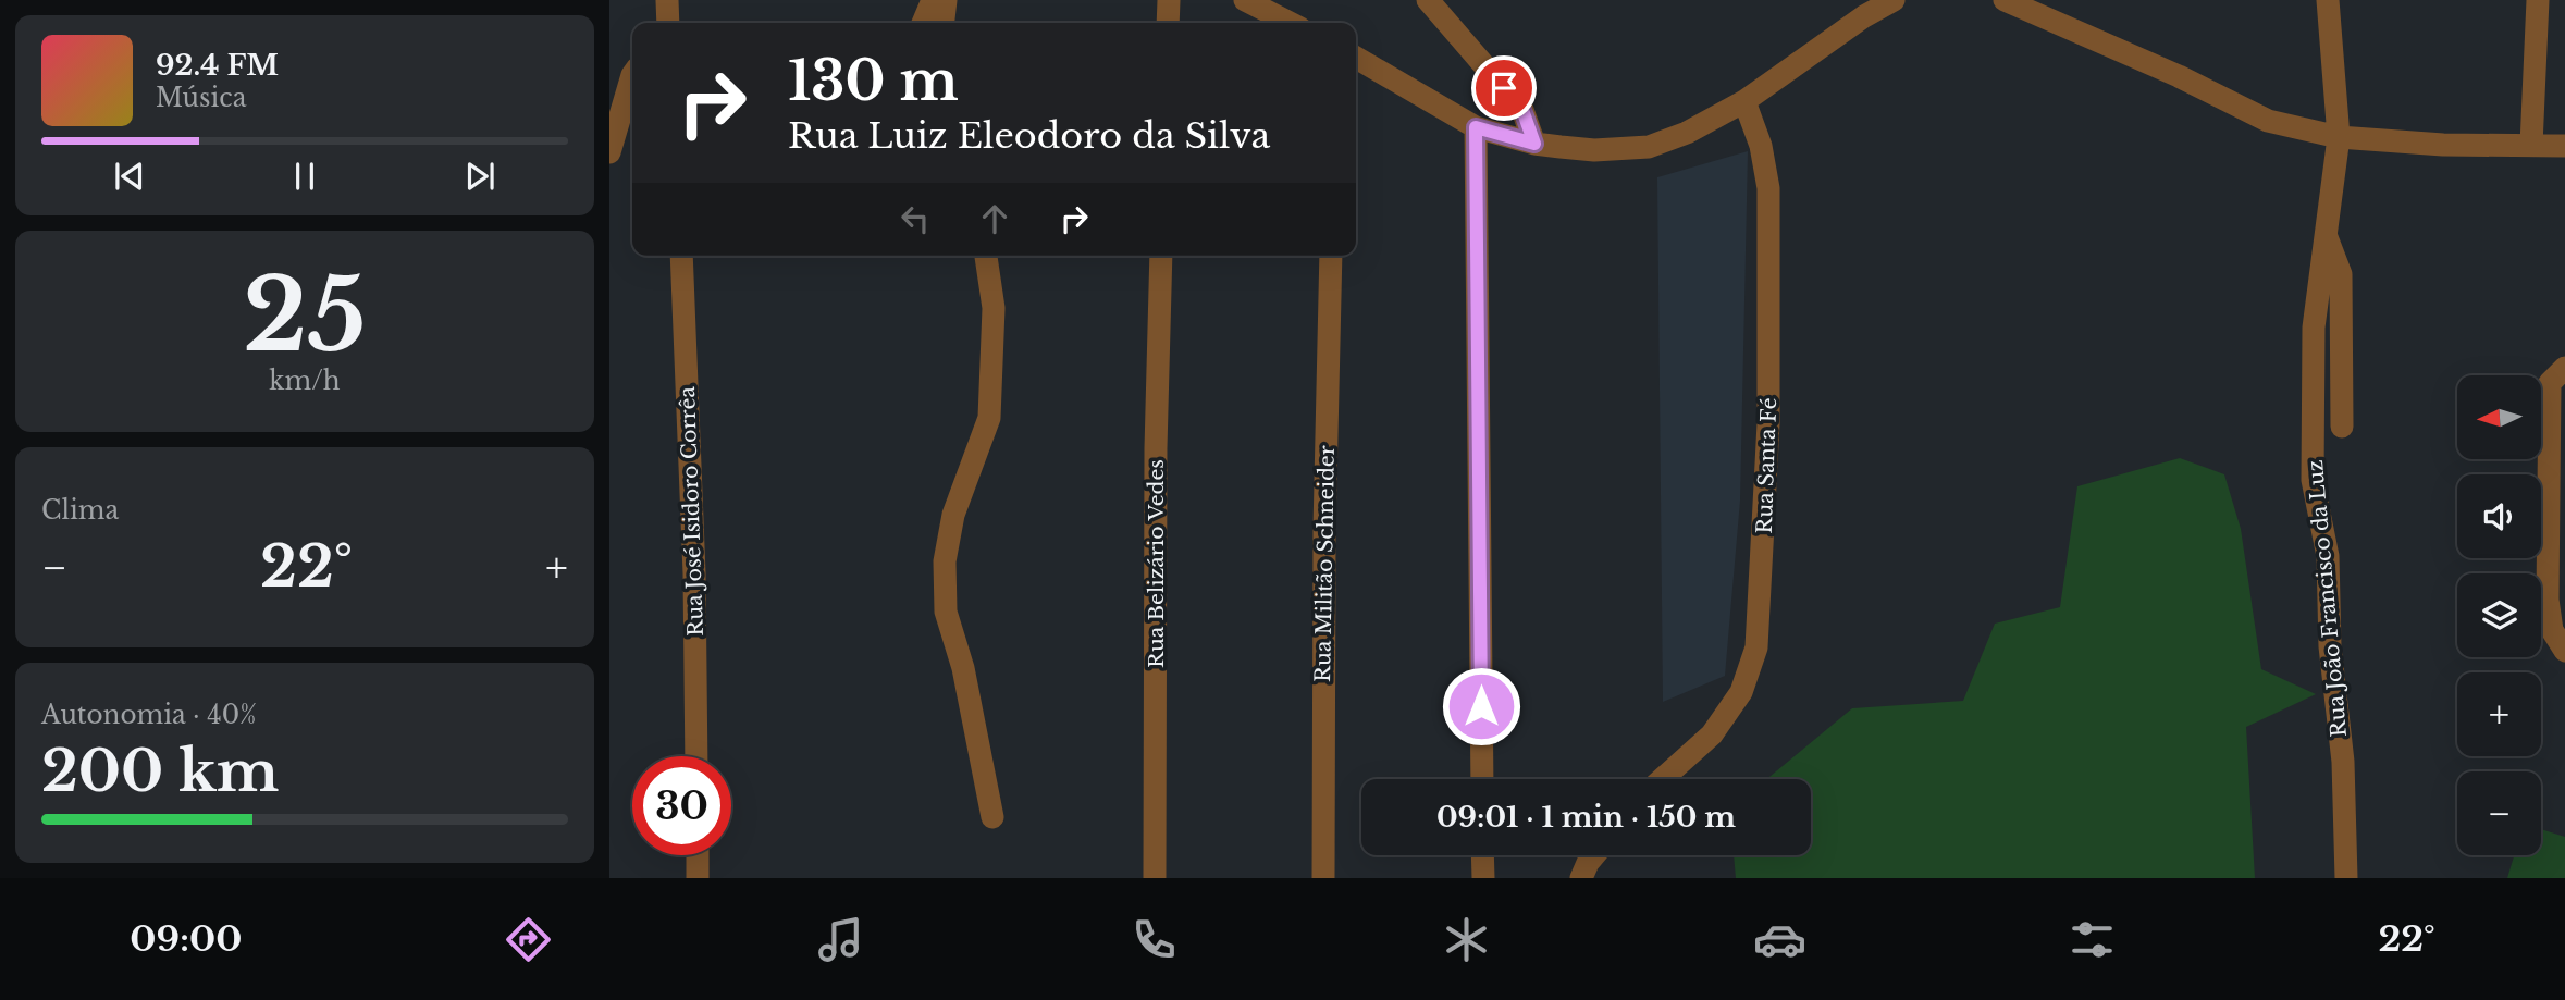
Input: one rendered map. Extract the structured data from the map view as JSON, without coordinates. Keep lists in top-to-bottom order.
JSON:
{
  "streets": {
    "street": [
      "Rua Santa Fé",
      "Rua José Isidoro Corrêa",
      "Rua Belizário Vedes",
      "Rua Militão Schneider",
      "Rua João Francisco da Luz"
    ]
  },
  "north": "left",
  "page": {
    "turn": ["130 m", "Rua Luiz Eleodoro da Silva"],
    "song": ["92.4 FM", "Música"],
    "tile": [
      ["25", "km/h"],
      "Clima",
      ["Autonomia · 40%", "200 km"]
    ],
    "map_buttons": ["+", "−"],
    "heat": ["−", "22°", "+"],
    "limit": "30",
    "trip": "09:01 · 1 min · 150 m",
    "tabs": ["09:00", "22°"]
  }
}
